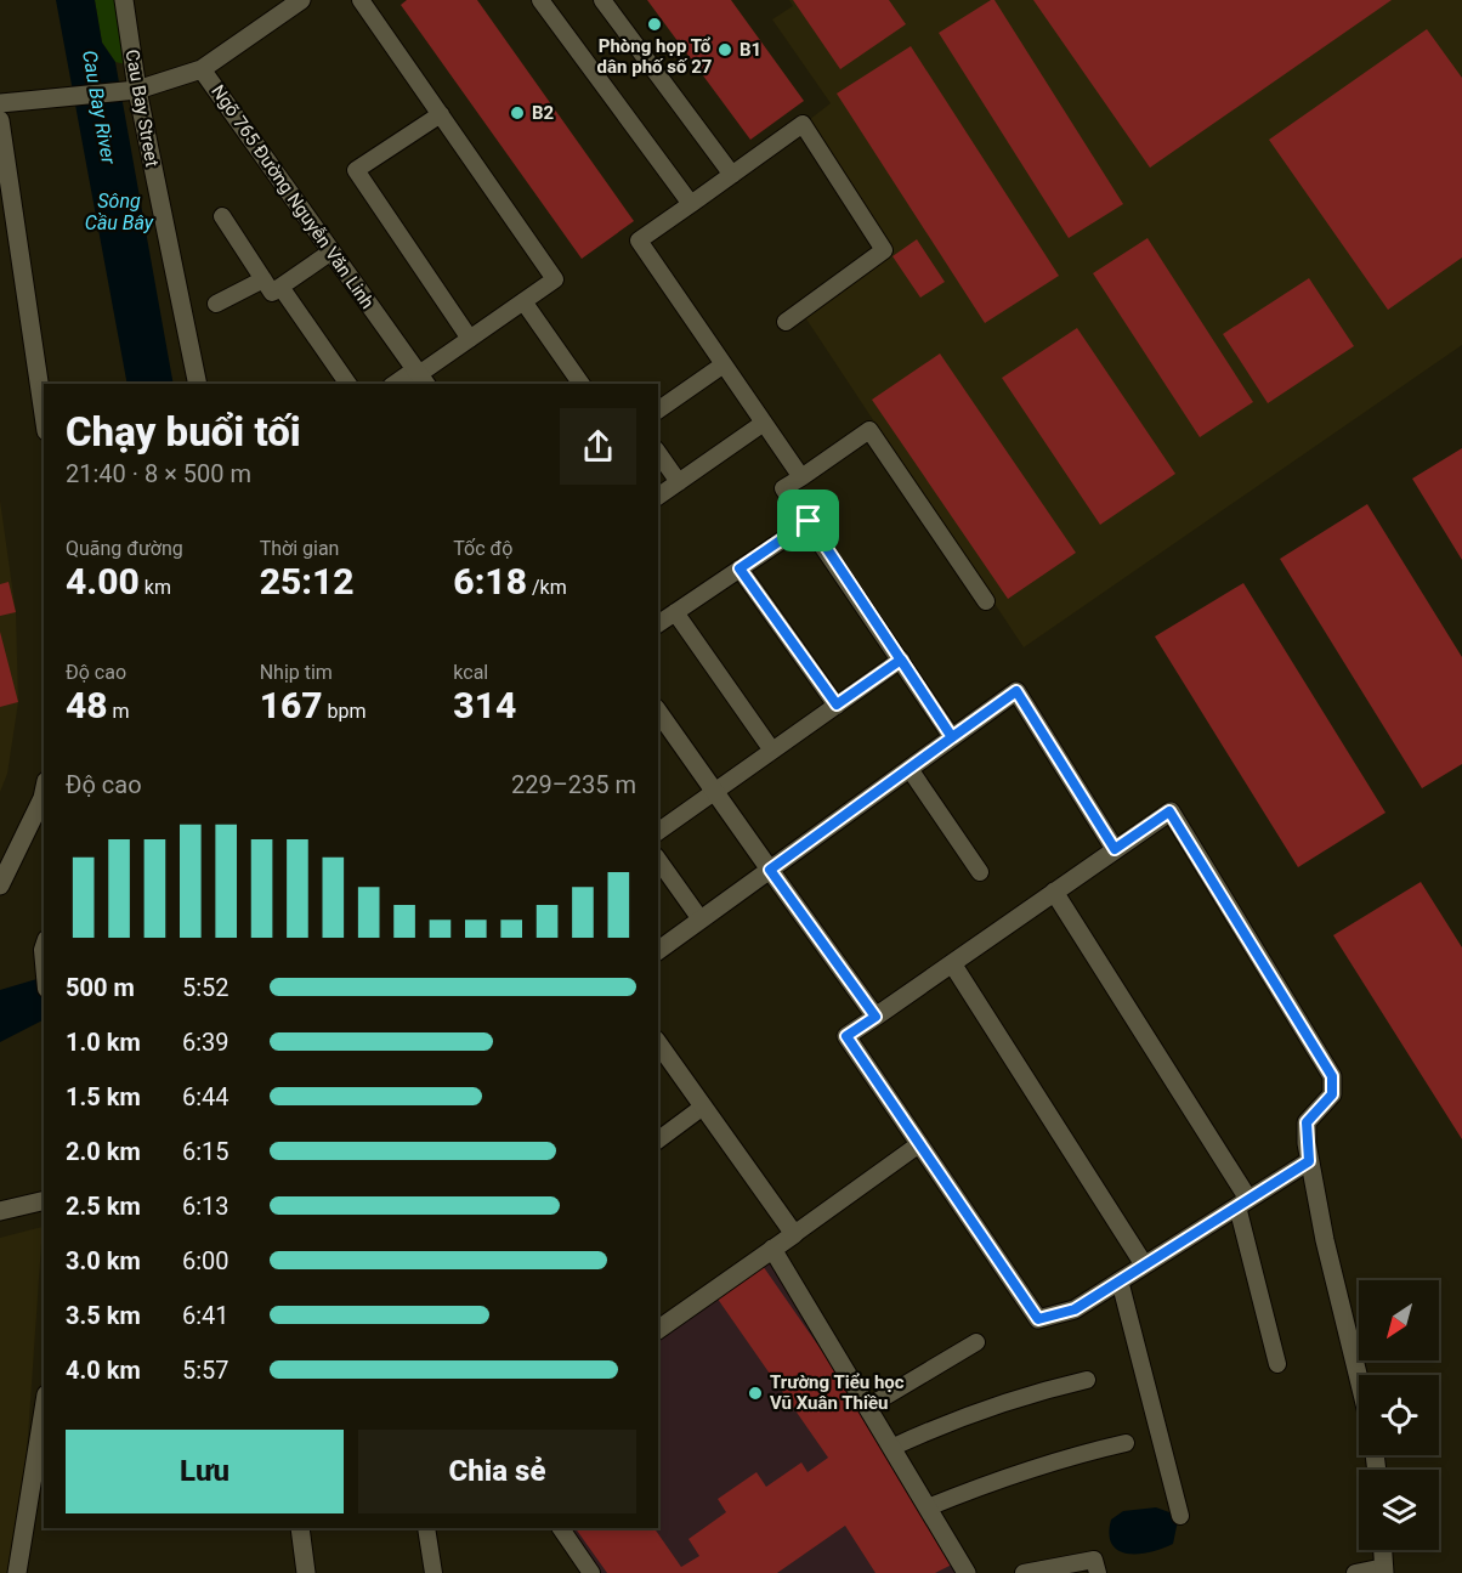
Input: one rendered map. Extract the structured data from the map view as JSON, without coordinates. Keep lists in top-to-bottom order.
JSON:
{
  "streets": {
    "street": ["Cau Bay Street", "Ngõ 765 Đường Nguyễn Văn Linh"]
  },
  "water": ["Cau Bay River", "Sông Cầu Bây"],
  "places": [
    "Phòng họp Tổ dân phố số 27",
    "B1",
    "B2",
    "Trường Tiểu học Vũ Xuân Thiều"
  ],
  "north": "bottom left",
  "page": {
    "heading": ["Chạy buổi tối", "21:40 · 8 × 500 m"],
    "stats": [
      ["Quãng đường", "4.00 km"],
      ["Thời gian", "25:12"],
      ["Tốc độ", "6:18 /km"],
      ["Độ cao", "48 m"],
      ["Nhịp tim", "167 bpm"],
      ["kcal", "314"]
    ],
    "chart": ["Độ cao", "229–235 m"],
    "list": [
      {
        "name": "500 m",
        "note": "5:52"
      },
      {
        "name": "1.0 km",
        "note": "6:39"
      },
      {
        "name": "1.5 km",
        "note": "6:44"
      },
      {
        "name": "2.0 km",
        "note": "6:15"
      },
      {
        "name": "2.5 km",
        "note": "6:13"
      },
      {
        "name": "3.0 km",
        "note": "6:00"
      },
      {
        "name": "3.5 km",
        "note": "6:41"
      },
      {
        "name": "4.0 km",
        "note": "5:57"
      }
    ],
    "buttons": ["Lưu", "Chia sẻ"]
  }
}
